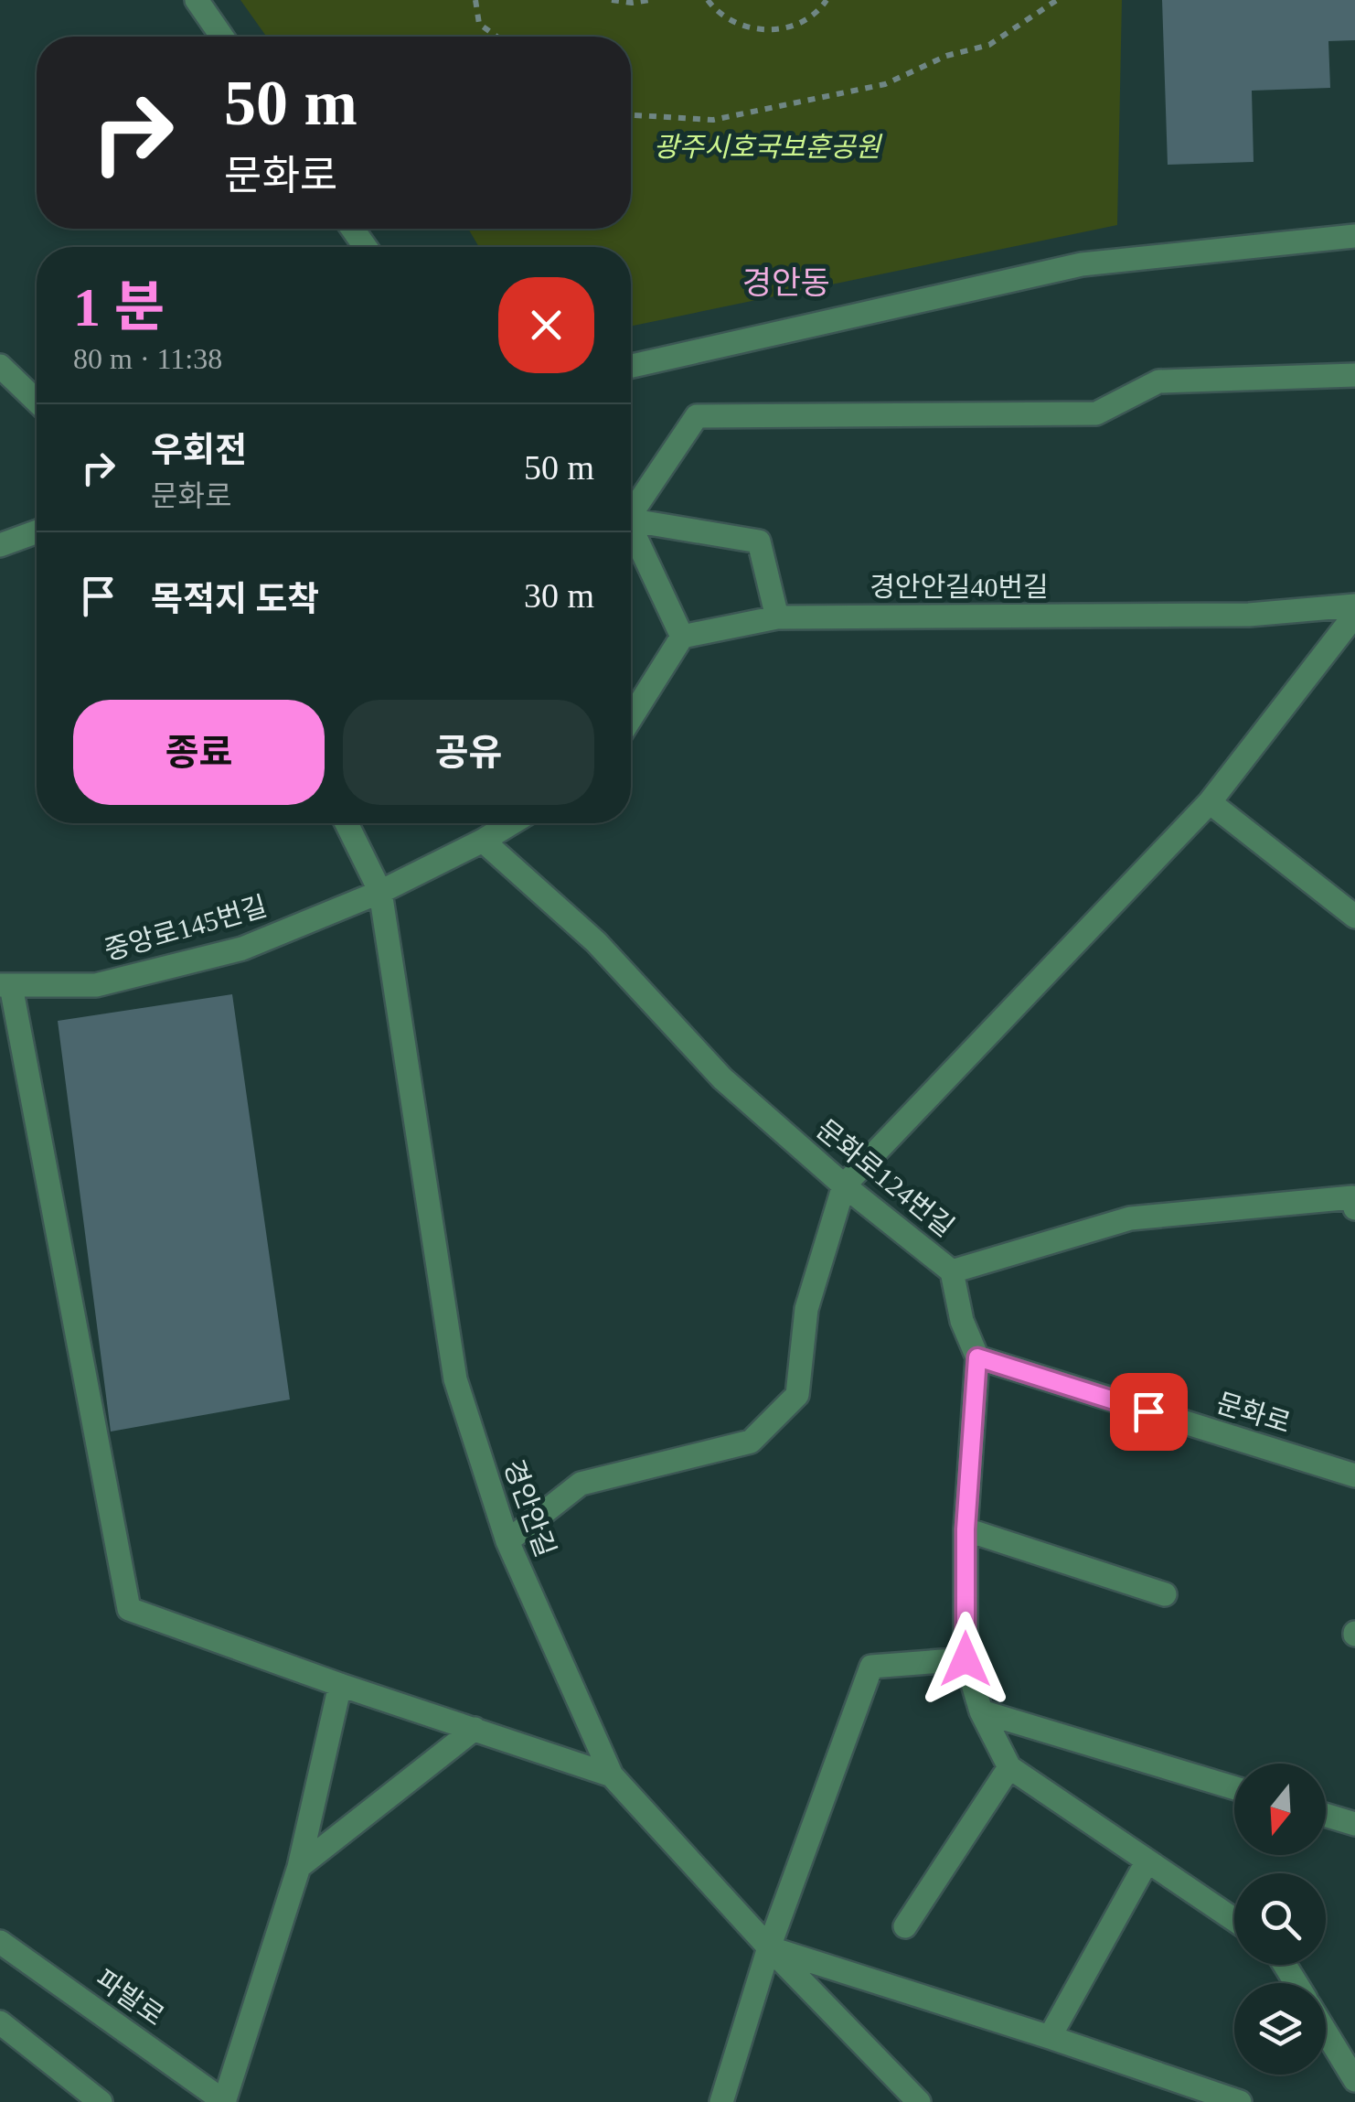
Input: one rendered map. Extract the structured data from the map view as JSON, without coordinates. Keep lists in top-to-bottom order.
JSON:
{
  "streets": {
    "street": [
      "경안안길40번길",
      "중앙로145번길",
      "문화로124번길",
      "문화로",
      "경안안길",
      "파발로"
    ]
  },
  "crossings": [
    ["중앙로145번길", "경안안길"],
    ["문화로124번길", "문화로"]
  ],
  "districts": ["경안동"],
  "parks": ["광주시호국보훈공원"],
  "north": "bottom",
  "page": {
    "turn": ["50 m", "문화로"],
    "heading": ["1 분", "80 m · 11:38"],
    "list": [
      {
        "name": "우회전",
        "note": "문화로",
        "value": "50 m"
      },
      {
        "name": "목적지 도착",
        "value": "30 m"
      }
    ],
    "buttons": ["종료", "공유"]
  }
}
